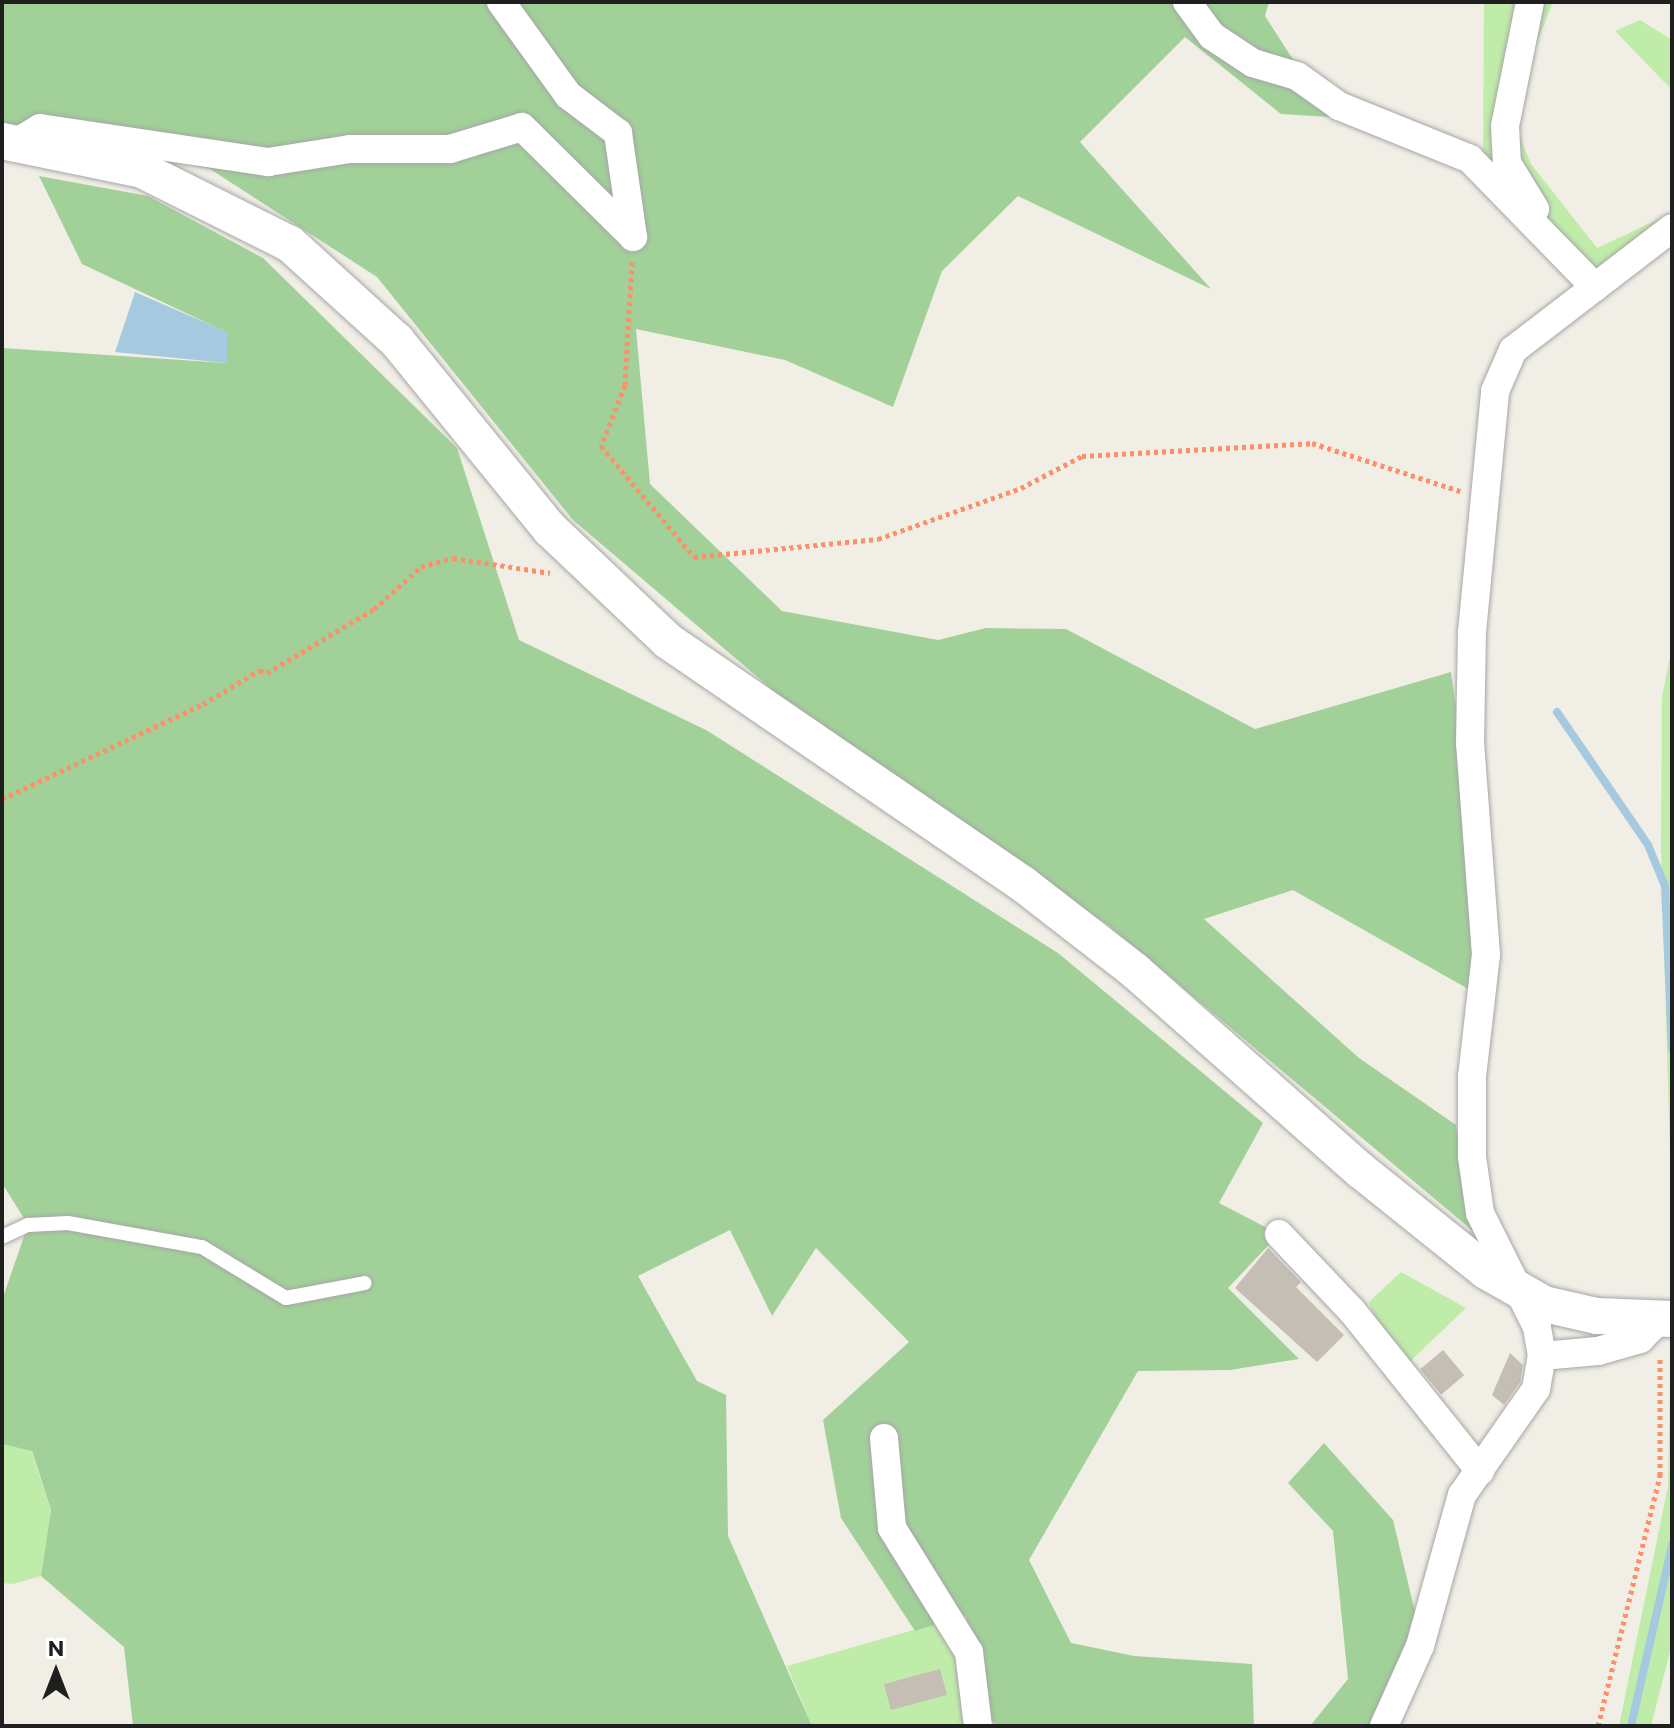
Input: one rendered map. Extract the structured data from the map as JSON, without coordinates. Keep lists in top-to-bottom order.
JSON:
{
  "north": "top"
}
